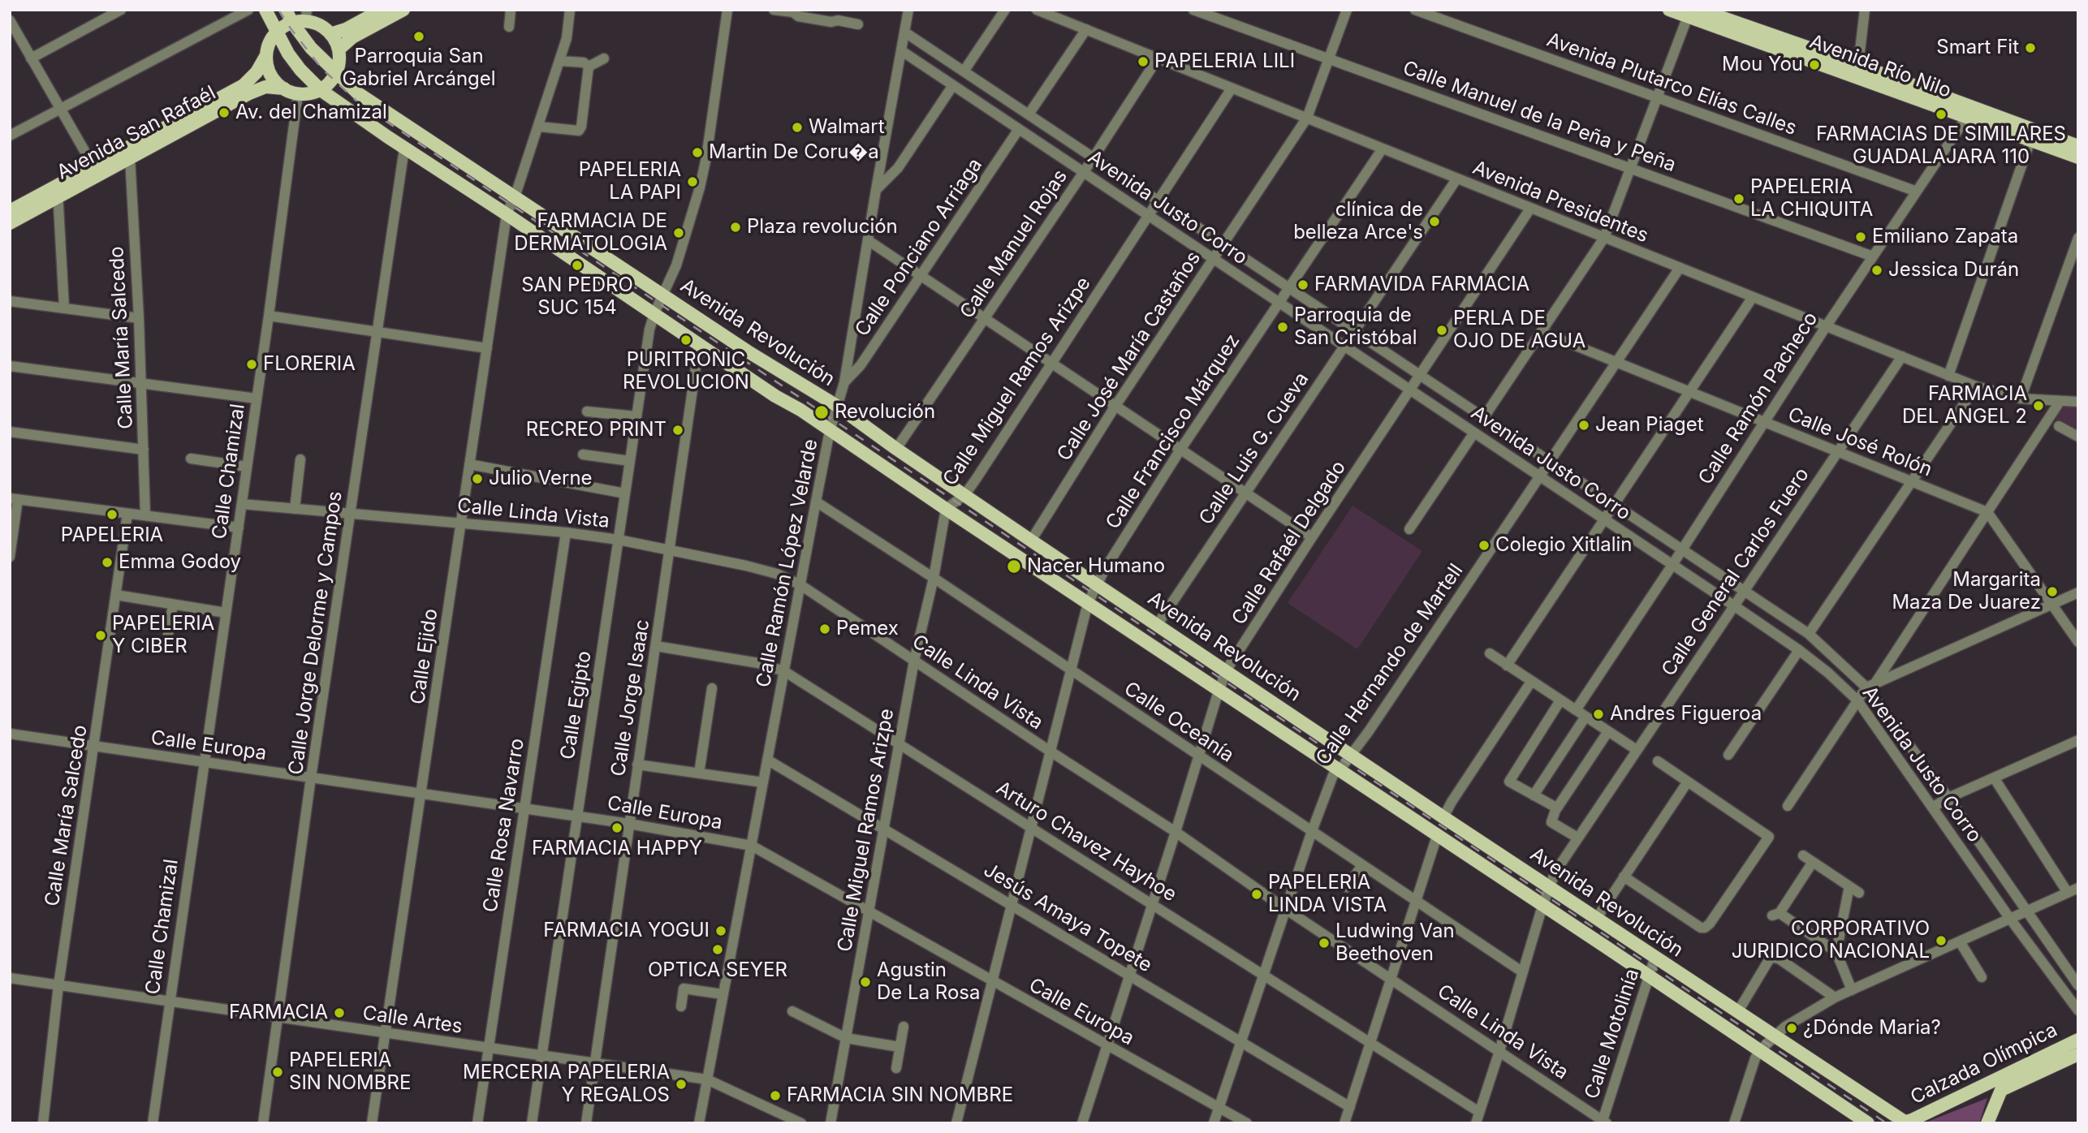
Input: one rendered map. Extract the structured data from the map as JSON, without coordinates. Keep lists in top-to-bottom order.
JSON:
{
  "streets": {
    "main road": [
      "Avenida Río Nilo",
      "Avenida San Rafaél",
      "Avenida Revolución",
      "Calzada Olímpica"
    ],
    "street": [
      "Avenida Plutarco Elías Calles",
      "Calle Manuel de la Peña y Peña",
      "Avenida Presidentes",
      "Avenida Justo Corro",
      "Calle Manuel Rojas",
      "Calle Ponciano Arriaga",
      "Calle María Salcedo",
      "Calle José María Castaños",
      "Calle Miguel Ramos Arizpe",
      "Calle Ramón Pacheco",
      "Calle Francisco Márquez",
      "Calle José Rolón",
      "Calle Luis G. Cueva",
      "Calle Chamizal",
      "Calle Linda Vista",
      "Calle Rafaél Delgado",
      "Calle Ramón López Velarde",
      "Calle General Carlos Fuero",
      "Calle Jorge Delorme y Campos",
      "Calle Ejido",
      "Calle Hernando de Martell",
      "Calle Jorge Isaac",
      "Calle Egipto",
      "Calle Oceanía",
      "Calle Europa",
      "Calle Rosa Navarro",
      "Arturo Chavez Hayhoe",
      "Jesús Amaya Topete",
      "Calle Artes",
      "Calle Motolinía"
    ]
  },
  "crossings": [
    ["Avenida Río Nilo", "Calle Ramón Pacheco"],
    ["Avenida Plutarco Elías Calles", "Calle Ramón Pacheco"],
    ["Calle Manuel de la Peña y Peña", "Calle José María Castaños"],
    ["Calle Manuel de la Peña y Peña", "Calle Ramón Pacheco"],
    ["Avenida San Rafaél", "Avenida Revolución"],
    ["Avenida San Rafaél", "Calle María Salcedo"],
    ["Avenida Presidentes", "Calle Manuel Rojas"],
    ["Avenida Presidentes", "Calle José María Castaños"],
    ["Avenida Presidentes", "Calle Miguel Ramos Arizpe"],
    ["Avenida Presidentes", "Calle Ramón Pacheco"],
    ["Avenida Presidentes", "Calle Francisco Márquez"],
    ["Avenida Presidentes", "Calle Luis G. Cueva"],
    ["Avenida Presidentes", "Calle Rafaél Delgado"],
    ["Avenida Presidentes", "Calle General Carlos Fuero"],
    ["Avenida Presidentes", "Calle Hernando de Martell"],
    ["Avenida Justo Corro", "Calle Manuel Rojas"],
    ["Avenida Justo Corro", "Calle Ponciano Arriaga"],
    ["Avenida Justo Corro", "Calle José María Castaños"],
    ["Avenida Justo Corro", "Calle Miguel Ramos Arizpe"],
    ["Avenida Justo Corro", "Calle Ramón Pacheco"],
    ["Avenida Justo Corro", "Calle Francisco Márquez"],
    ["Avenida Justo Corro", "Calle Luis G. Cueva"],
    ["Avenida Justo Corro", "Calle Rafaél Delgado"],
    ["Avenida Justo Corro", "Calle Ramón López Velarde"],
    ["Avenida Justo Corro", "Calle General Carlos Fuero"],
    ["Avenida Justo Corro", "Calle Hernando de Martell"],
    ["Calle Manuel Rojas", "Avenida Revolución"],
    ["Calle Ponciano Arriaga", "Calle Ramón López Velarde"],
    ["Avenida Revolución", "Calle José María Castaños"],
    ["Avenida Revolución", "Calle Miguel Ramos Arizpe"],
    ["Avenida Revolución", "Calle Francisco Márquez"],
    ["Avenida Revolución", "Calle Luis G. Cueva"],
    ["Avenida Revolución", "Calle Rafaél Delgado"],
    ["Avenida Revolución", "Calle Ramón López Velarde"],
    ["Avenida Revolución", "Calle General Carlos Fuero"],
    ["Avenida Revolución", "Calle Jorge Delorme y Campos"],
    ["Avenida Revolución", "Calle Ejido"],
    ["Avenida Revolución", "Calle Hernando de Martell"],
    ["Avenida Revolución", "Calle Jorge Isaac"],
    ["Avenida Revolución", "Calle Egipto"],
    ["Avenida Revolución", "Calle Motolinía"],
    ["Avenida Revolución", "Calzada Olímpica"],
    ["Calle María Salcedo", "Calle Europa"],
    ["Calle María Salcedo", "Calle Artes"],
    ["Calle Miguel Ramos Arizpe", "Calle Linda Vista"],
    ["Calle Miguel Ramos Arizpe", "Calle Oceanía"],
    ["Calle Miguel Ramos Arizpe", "Calle Europa"],
    ["Calle Miguel Ramos Arizpe", "Arturo Chavez Hayhoe"],
    ["Calle Miguel Ramos Arizpe", "Jesús Amaya Topete"],
    ["Calle Ramón Pacheco", "Calle José Rolón"],
    ["Calle Francisco Márquez", "Calle Linda Vista"],
    ["Calle Francisco Márquez", "Calle Oceanía"],
    ["Calle Francisco Márquez", "Calle Europa"],
    ["Calle Francisco Márquez", "Arturo Chavez Hayhoe"],
    ["Calle Francisco Márquez", "Jesús Amaya Topete"],
    ["Calle José Rolón", "Calle General Carlos Fuero"],
    ["Calle José Rolón", "Calle Hernando de Martell"],
    ["Calle Chamizal", "Calle Linda Vista"],
    ["Calle Chamizal", "Calle Europa"],
    ["Calle Chamizal", "Calle Artes"],
    ["Calle Linda Vista", "Calle Rafaél Delgado"],
    ["Calle Linda Vista", "Calle Ramón López Velarde"],
    ["Calle Linda Vista", "Calle General Carlos Fuero"],
    ["Calle Linda Vista", "Calle Jorge Delorme y Campos"],
    ["Calle Linda Vista", "Calle Ejido"],
    ["Calle Linda Vista", "Calle Hernando de Martell"],
    ["Calle Linda Vista", "Calle Jorge Isaac"],
    ["Calle Linda Vista", "Calle Egipto"],
    ["Calle Linda Vista", "Calle Rosa Navarro"],
    ["Calle Linda Vista", "Calle Motolinía"],
    ["Calle Rafaél Delgado", "Calle Oceanía"],
    ["Calle Rafaél Delgado", "Calle Europa"],
    ["Calle Rafaél Delgado", "Arturo Chavez Hayhoe"],
    ["Calle Rafaél Delgado", "Jesús Amaya Topete"],
    ["Calle Ramón López Velarde", "Calle Oceanía"],
    ["Calle Ramón López Velarde", "Calle Europa"],
    ["Calle Ramón López Velarde", "Arturo Chavez Hayhoe"],
    ["Calle Ramón López Velarde", "Jesús Amaya Topete"],
    ["Calle Ramón López Velarde", "Calle Artes"],
    ["Calle General Carlos Fuero", "Calle Oceanía"],
    ["Calle General Carlos Fuero", "Arturo Chavez Hayhoe"],
    ["Calle Jorge Delorme y Campos", "Calle Europa"],
    ["Calle Jorge Delorme y Campos", "Calle Artes"],
    ["Calle Ejido", "Calle Europa"],
    ["Calle Ejido", "Calle Artes"],
    ["Calle Hernando de Martell", "Calle Oceanía"],
    ["Calle Hernando de Martell", "Calle Europa"],
    ["Calle Hernando de Martell", "Arturo Chavez Hayhoe"],
    ["Calle Hernando de Martell", "Jesús Amaya Topete"],
    ["Calle Jorge Isaac", "Calle Europa"],
    ["Calle Jorge Isaac", "Arturo Chavez Hayhoe"],
    ["Calle Jorge Isaac", "Calle Artes"],
    ["Calle Egipto", "Calle Europa"],
    ["Calle Egipto", "Calle Artes"],
    ["Calle Europa", "Calle Rosa Navarro"],
    ["Calle Rosa Navarro", "Calle Artes"]
  ],
  "places": [
    "Parroquia San Gabriel Arcángel",
    "Smart Fit",
    "PAPELERIA LILI",
    "Mou You",
    "Av. del Chamizal",
    "FARMACIAS DE SIMILARES GUADALAJARA 110",
    "Walmart",
    "Martin De Coru�a",
    "PAPELERIA LA PAPI",
    "PAPELERIA LA CHIQUITA",
    "clínica de belleza Arce's",
    "Plaza revolución",
    "FARMACIA DE DERMATOLOGIA",
    "Emiliano Zapata",
    "SAN PEDRO SUC 154",
    "Jessica Durán",
    "FARMAVIDA FARMACIA",
    "Parroquia de San Cristóbal",
    "PERLA DE OJO DE AGUA",
    "PURITRONIC REVOLUCION",
    "FLORERIA",
    "FARMACIA DEL ANGEL 2",
    "Revolución",
    "Jean Piaget",
    "RECREO PRINT",
    "Julio Verne",
    "PAPELERIA",
    "Colegio Xitlalin",
    "Emma Godoy",
    "Nacer Humano",
    "Margarita Maza De Juarez",
    "Pemex",
    "PAPELERIA Y CIBER",
    "Andres Figueroa",
    "FARMACIA HAPPY",
    "PAPELERIA LINDA VISTA",
    "FARMACIA YOGUI",
    "CORPORATIVO JURIDICO NACIONAL",
    "Ludwing Van Beethoven",
    "OPTICA SEYER",
    "Agustin De La Rosa",
    "FARMACIA",
    "¿Dónde Maria?",
    "PAPELERIA SIN NOMBRE",
    "MERCERIA PAPELERIA Y REGALOS",
    "FARMACIA SIN NOMBRE"
  ]
}
